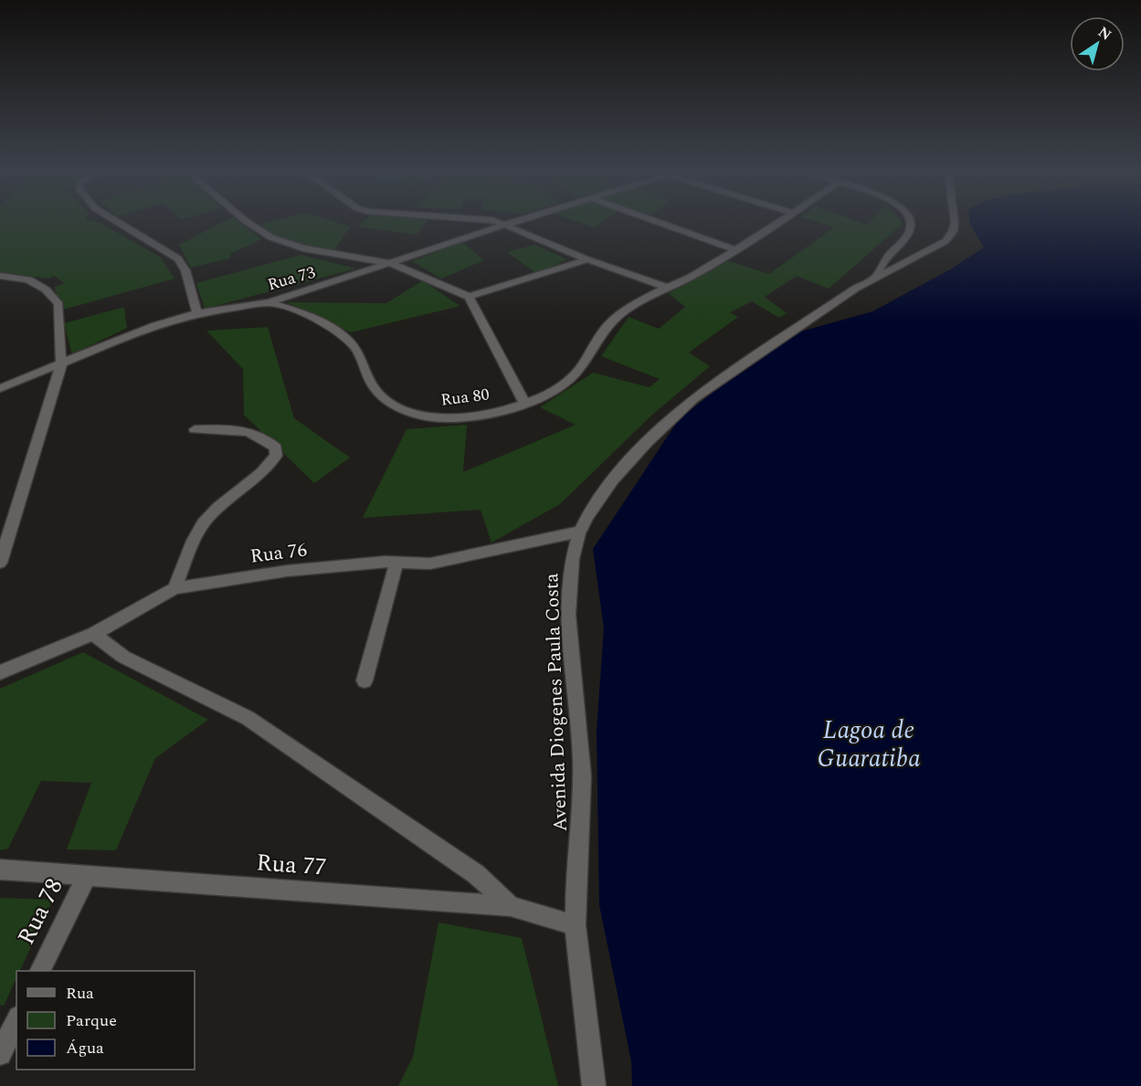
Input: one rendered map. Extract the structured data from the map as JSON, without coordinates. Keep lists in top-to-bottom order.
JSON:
{
  "streets": {
    "street": [
      "Rua 73",
      "Rua 80",
      "Rua 76",
      "Avenida Diogenes Paula Costa",
      "Rua 77",
      "Rua 78"
    ]
  },
  "crossings": [
    ["Rua 73", "Rua 80"],
    ["Rua 76", "Avenida Diogenes Paula Costa"],
    ["Avenida Diogenes Paula Costa", "Rua 77"],
    ["Rua 77", "Rua 78"]
  ],
  "water": ["Lagoa de Guaratiba"],
  "legend": ["Rua", "Parque", "Água"],
  "north": "top right"
}
